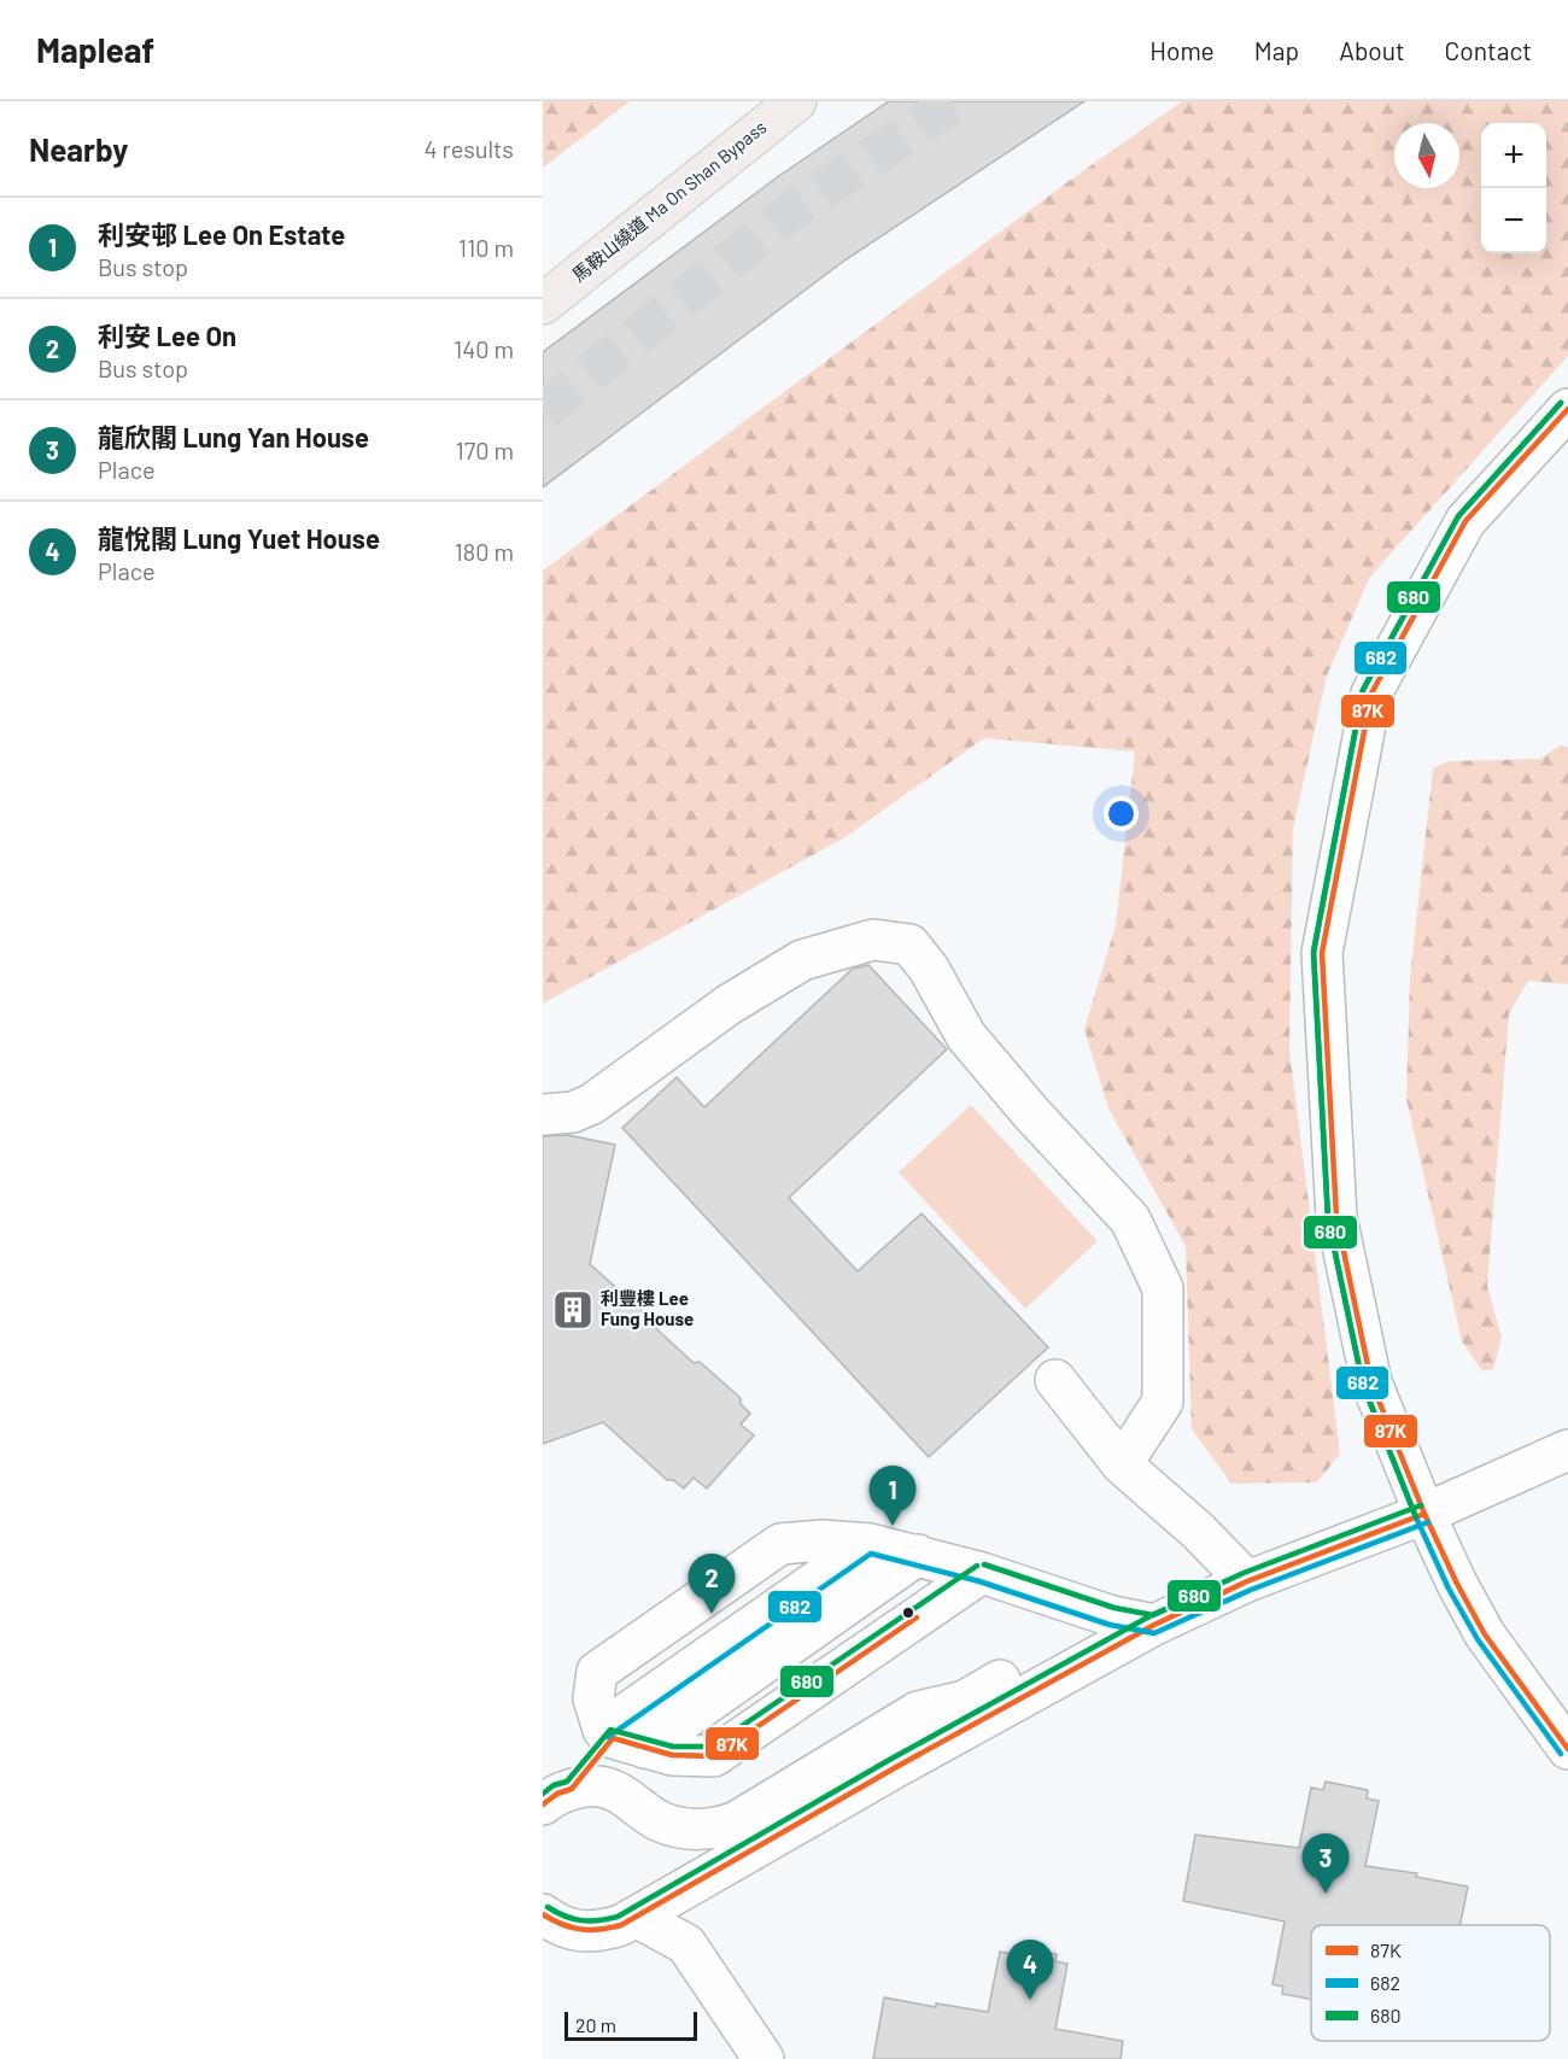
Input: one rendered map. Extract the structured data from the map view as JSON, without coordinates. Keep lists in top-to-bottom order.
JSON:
{
  "streets": {
    "main road": ["馬鞍山繞道 Ma On Shan Bypass"]
  },
  "places": {
    "building": ["利豐樓 Lee Fung House"]
  },
  "lines": ["transit line 682", "transit line 680", "transit line 87K"],
  "legend": ["87K", "682", "680"],
  "scale_bar": "20 m",
  "north": "bottom",
  "page": {
    "header": "Mapleaf",
    "nav": [
      "Home",
      "Map",
      "About",
      "Contact"
    ],
    "heading": ["Nearby", "4 results"],
    "map_buttons": ["+", "−"],
    "list": [
      {
        "mark": "1",
        "name": "利安邨 Lee On Estate",
        "note": "Bus stop",
        "value": "110 m"
      },
      {
        "mark": "2",
        "name": "利安 Lee On",
        "note": "Bus stop",
        "value": "140 m"
      },
      {
        "mark": "3",
        "name": "龍欣閣 Lung Yan House",
        "note": "Place",
        "value": "170 m"
      },
      {
        "mark": "4",
        "name": "龍悅閣 Lung Yuet House",
        "note": "Place",
        "value": "180 m"
      }
    ],
    "pins": [
      "1",
      "2",
      "3",
      "4"
    ],
    "scale": "20 m"
  }
}
